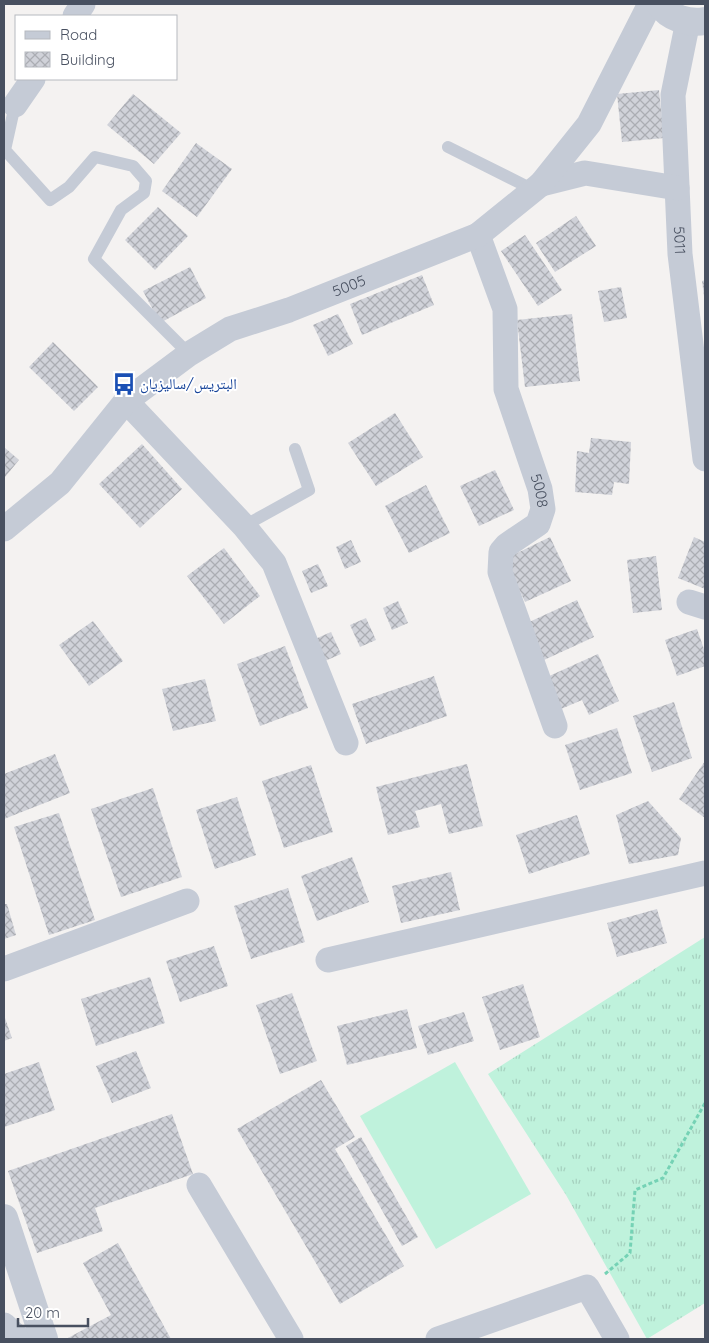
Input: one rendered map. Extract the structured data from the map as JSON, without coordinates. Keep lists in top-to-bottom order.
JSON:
{
  "streets": {
    "street": ["5011", "5005", "5008"]
  },
  "crossings": [
    ["5005", "5008"]
  ],
  "places": {
    "bus stop": ["البتريس/ساليزيان"]
  },
  "legend": ["Road", "Building"],
  "scale_bar": "20 m"
}
